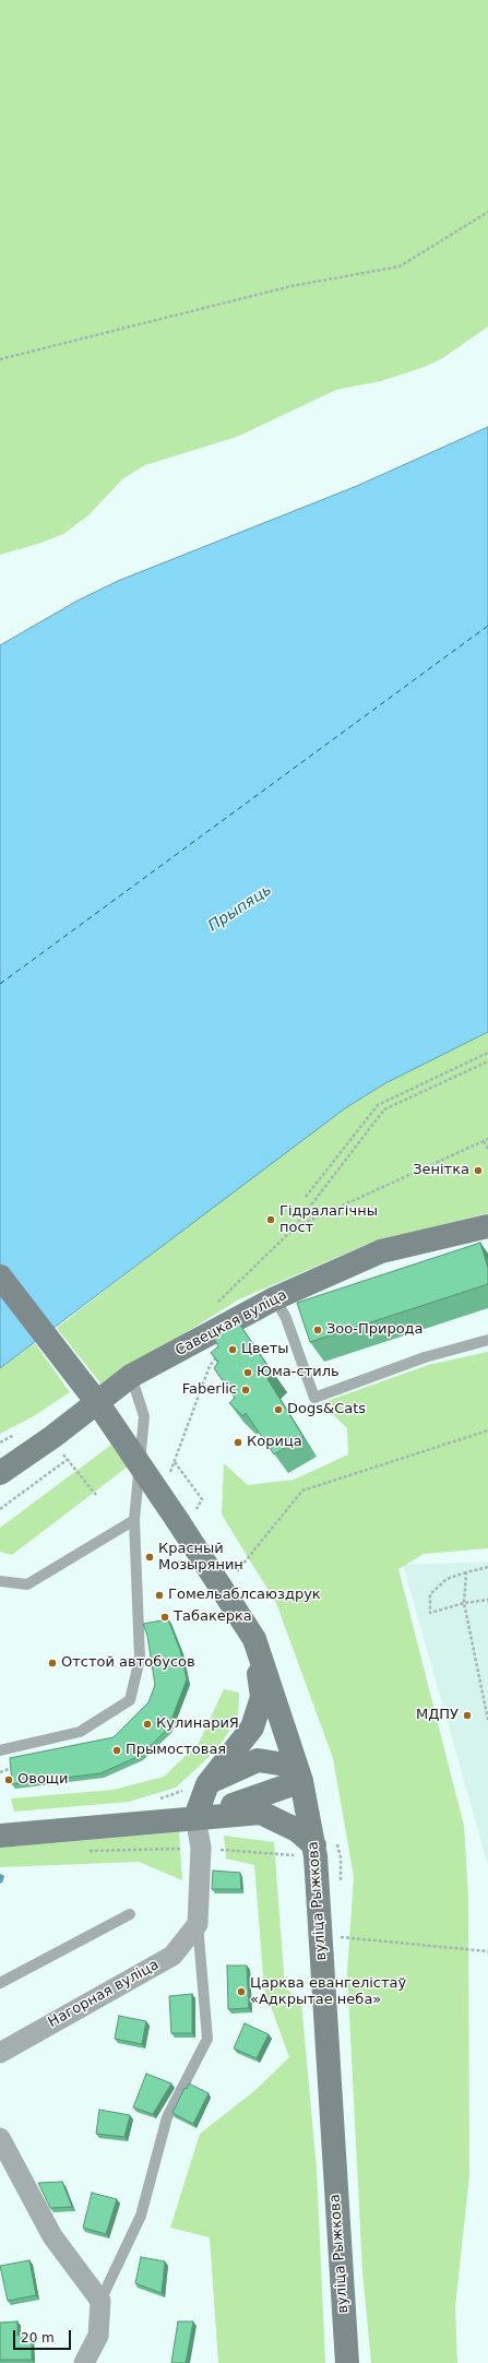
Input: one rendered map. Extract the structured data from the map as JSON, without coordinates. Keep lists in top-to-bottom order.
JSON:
{
  "streets": {
    "main road": ["Савецкая вуліца", "вуліца Рыжкова"],
    "street": ["Нагорная вуліца"]
  },
  "water": ["Прыпяць"],
  "places": [
    "Зенітка",
    "Гідралагічны пост",
    "Зоо-Природа",
    "Цветы",
    "Юма-стиль",
    "Faberlic",
    "Dogs&Cats",
    "Корица",
    "Красный Мозырянин",
    "Гомельаблсаюздрук",
    "Табакерка",
    "Отстой автобусов",
    "МДПУ",
    "КулинариЯ",
    "Прымостовая",
    "Овощи",
    "Царква евангелістаў «Адкрытае неба»"
  ],
  "scale_bar": "20 m"
}
